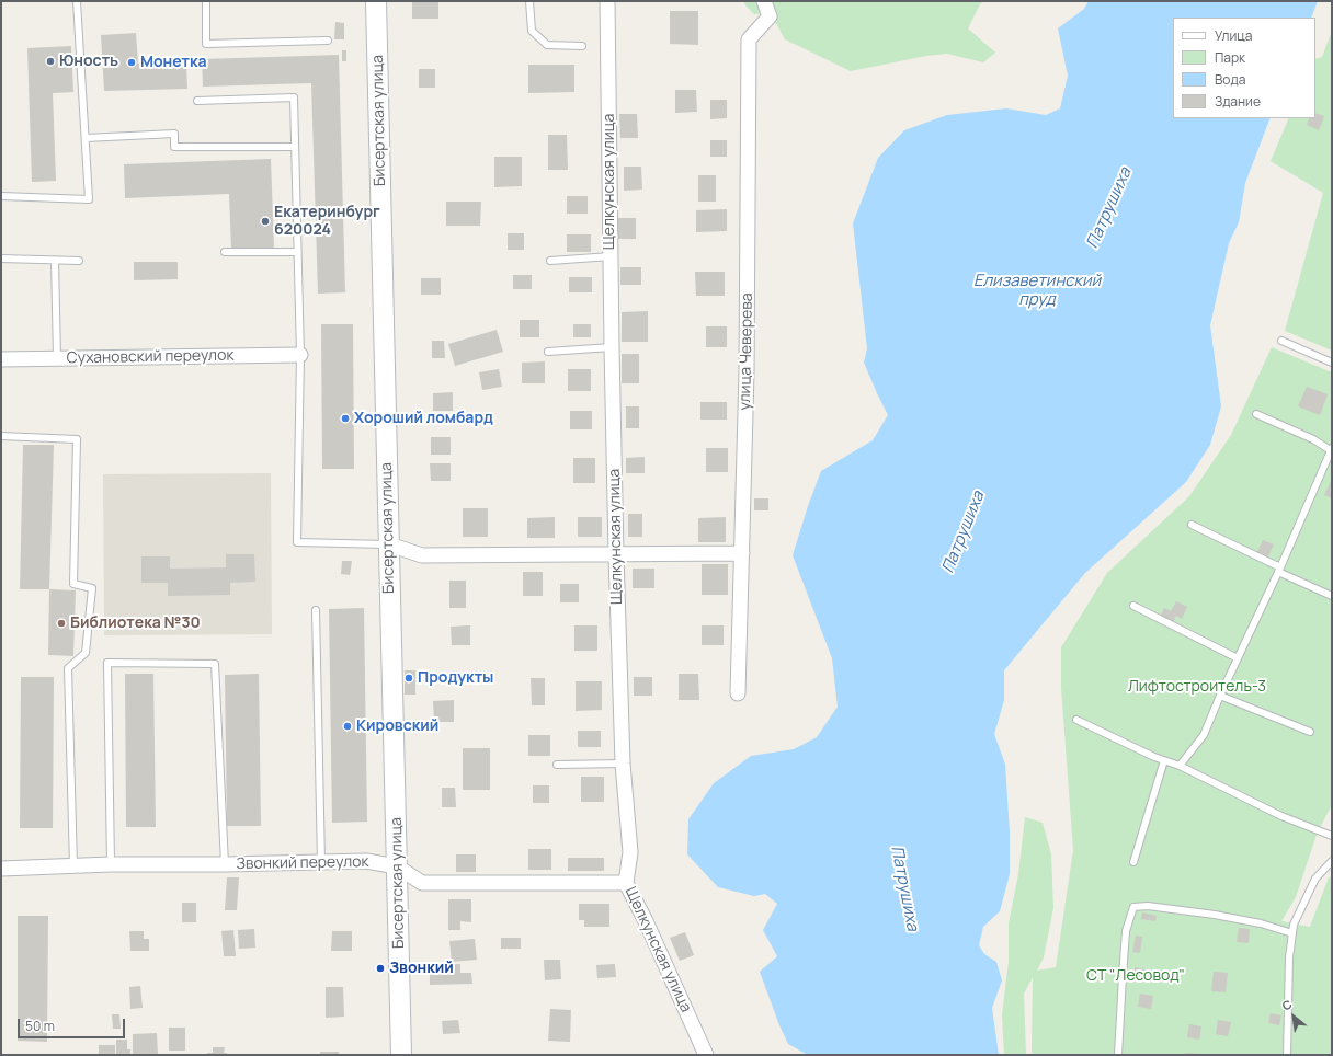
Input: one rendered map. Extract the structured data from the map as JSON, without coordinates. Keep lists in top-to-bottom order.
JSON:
{
  "streets": {
    "main road": ["Бисертская улица"],
    "street": [
      "Щелкунская улица",
      "улица Чеверева",
      "Сухановский переулок",
      "Звонкий переулок"
    ]
  },
  "crossings": [
    ["Бисертская улица", "Звонкий переулок"],
    ["Щелкунская улица", "Звонкий переулок"]
  ],
  "water": ["Патрушиха", "Елизаветинский пруд"],
  "parks": ["Лифтостроитель-3", "СТ \"Лесовод\""],
  "places": [
    "Юность",
    "Монетка",
    "Екатеринбург 620024",
    "Хороший ломбард",
    "Библиотека №30",
    "Продукты",
    "Кировский",
    "Звонкий"
  ],
  "legend": [
    "Улица",
    "Парк",
    "Вода",
    "Здание"
  ],
  "scale_bar": "50 m",
  "north": "top left"
}
